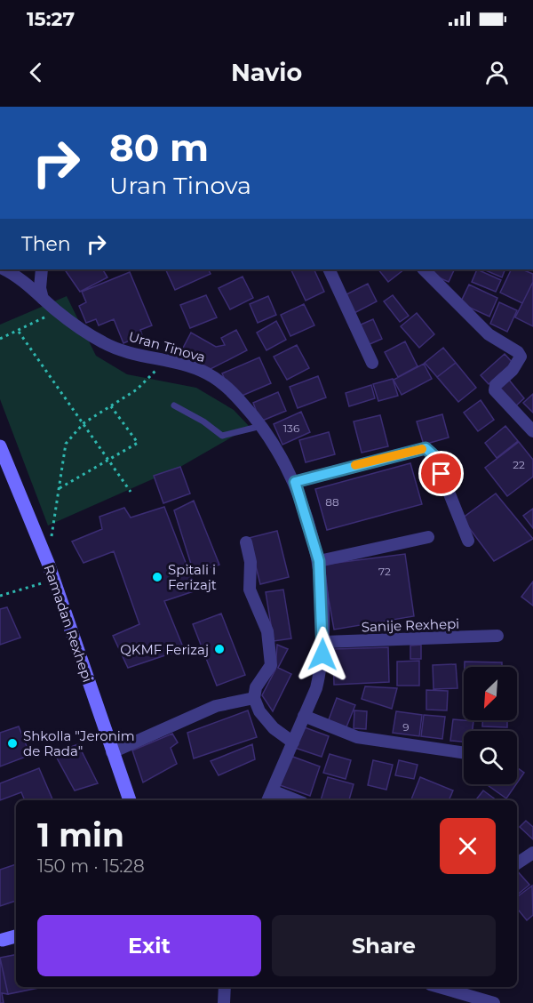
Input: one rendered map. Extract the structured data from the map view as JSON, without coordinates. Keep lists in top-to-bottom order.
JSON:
{
  "streets": {
    "street": ["Uran Tinova", "Ramadan Rexhepi", "Sanije Rexhepi"]
  },
  "crossings": [
    ["Uran Tinova", "Sanije Rexhepi"]
  ],
  "places": ["Spitali i Ferizajt", "QKMF Ferizaj", "Shkolla \"Jeronim de Rada\""],
  "house_numbers": [
    "136",
    "22",
    "88",
    "72",
    "9"
  ],
  "north": "bottom left",
  "page": {
    "status": "15:27",
    "header": "Navio",
    "turn": ["80 m", "Uran Tinova"],
    "then": "Then",
    "heading": ["1 min", "150 m · 15:28"],
    "buttons": ["Exit", "Share"]
  }
}
